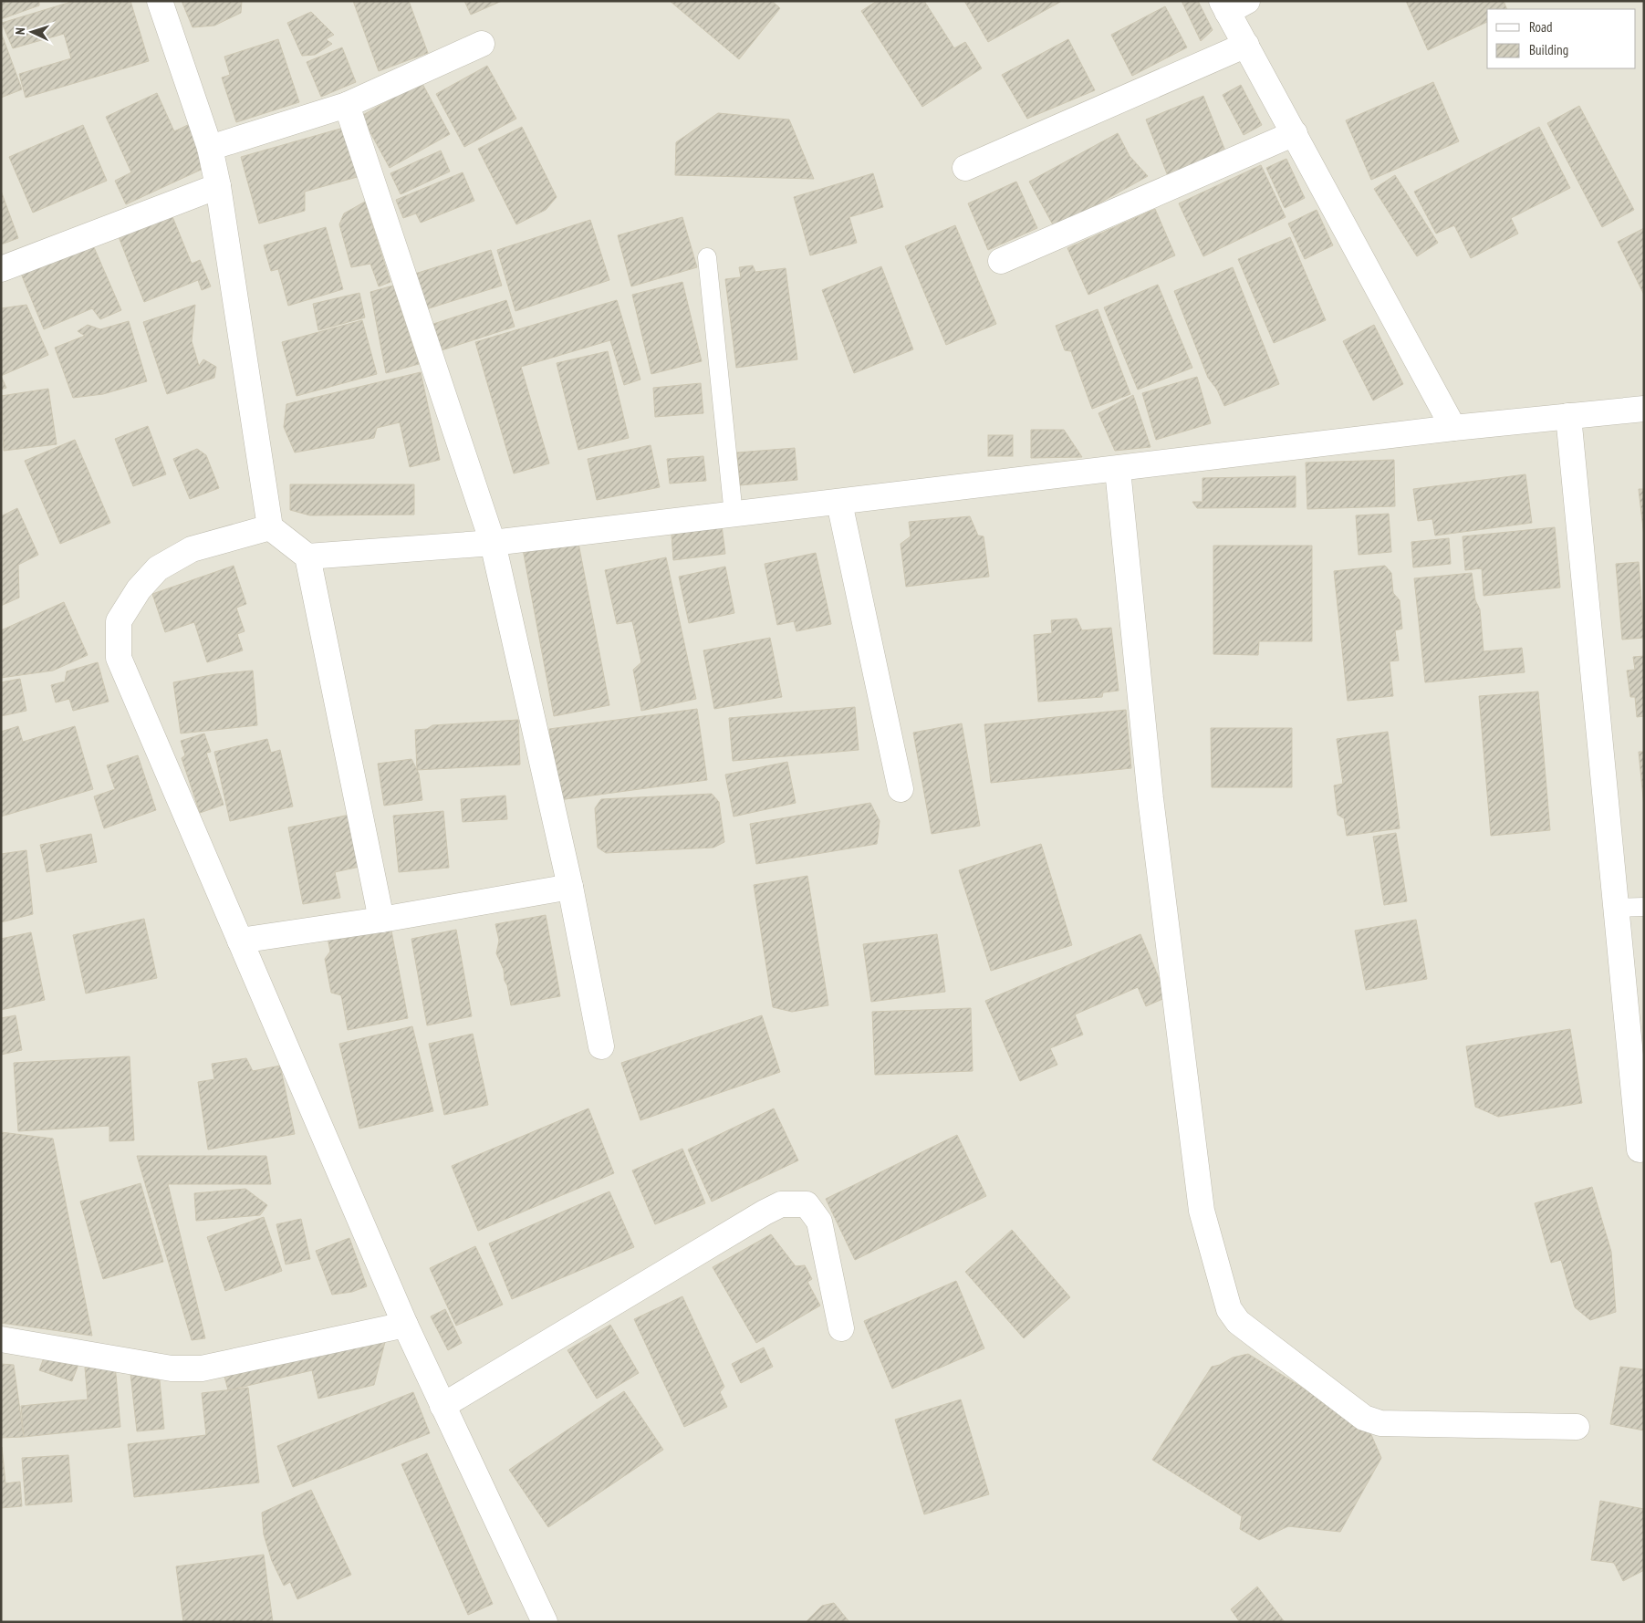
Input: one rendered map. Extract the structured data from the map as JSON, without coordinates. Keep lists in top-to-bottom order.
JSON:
{
  "legend": ["Road", "Building"],
  "north": "left"
}
